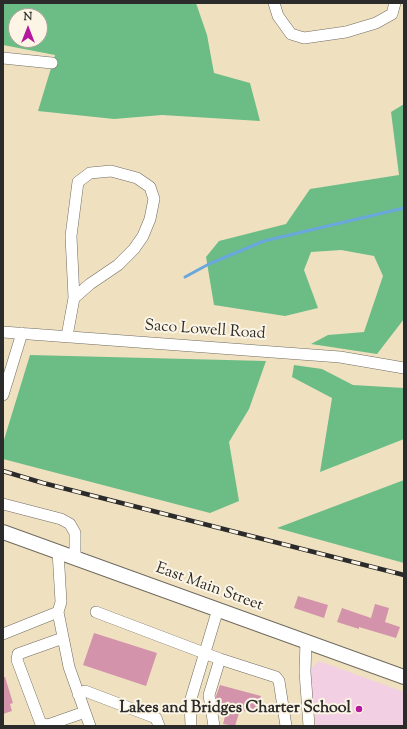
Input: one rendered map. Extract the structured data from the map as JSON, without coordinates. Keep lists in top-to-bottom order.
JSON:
{
  "streets": {
    "main road": ["East Main Street"],
    "street": ["Saco Lowell Road"]
  },
  "places": ["Lakes and Bridges Charter School"],
  "north": "top"
}
